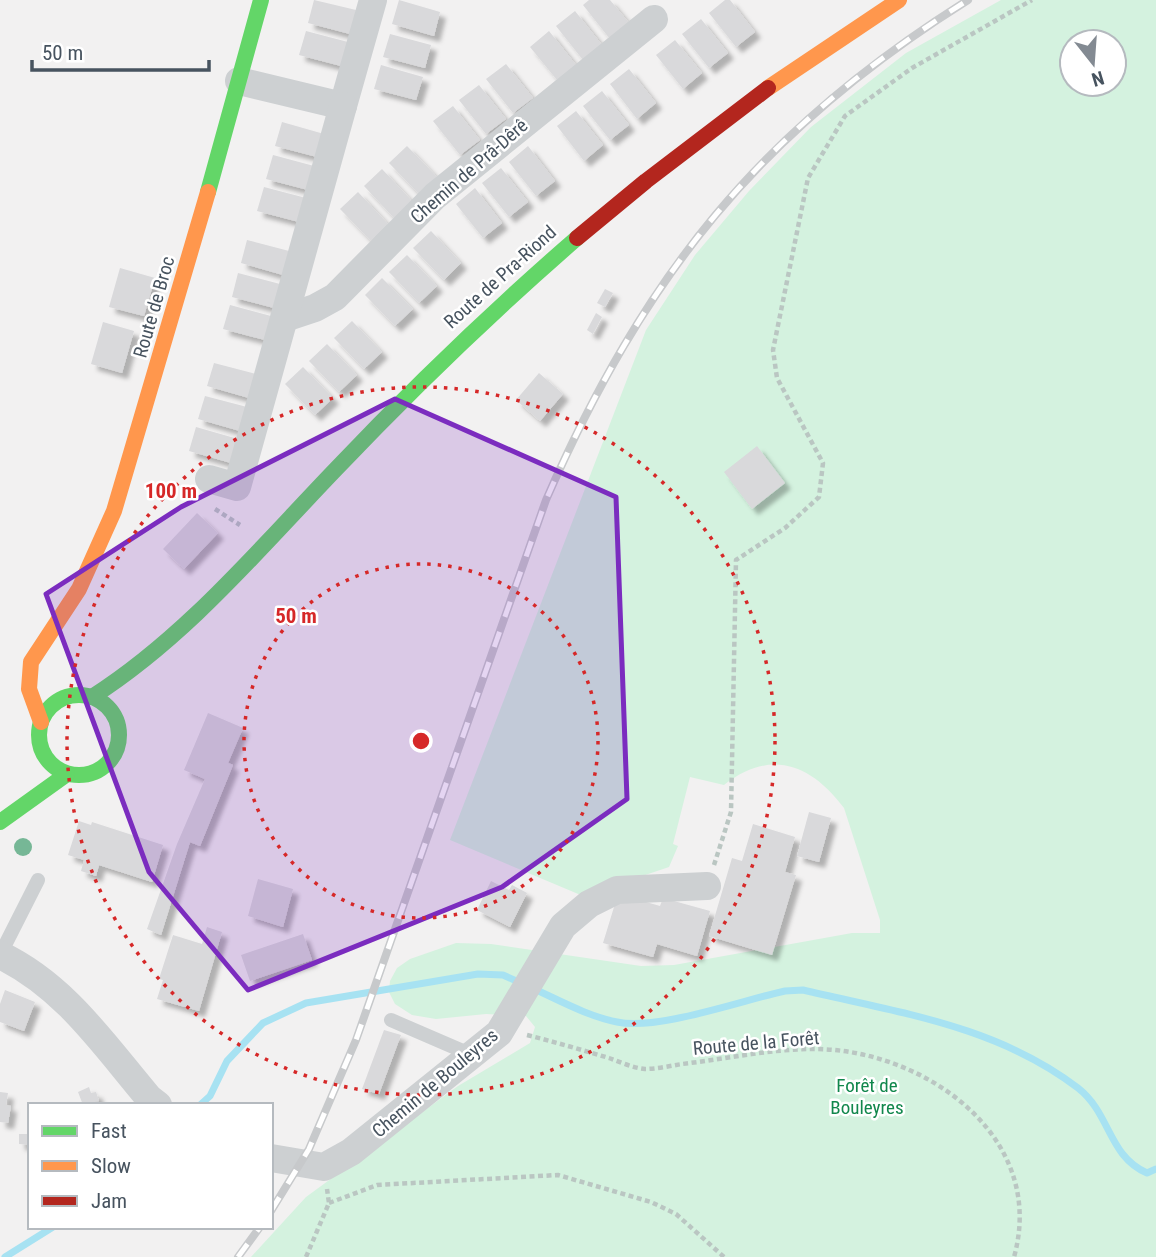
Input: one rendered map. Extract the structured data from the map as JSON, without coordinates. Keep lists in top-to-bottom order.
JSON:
{
  "streets": {
    "main road": ["Route de Pra-Riond", "Route de Broc"],
    "street": ["Chemin de Prâ-Dêrê", "Chemin de Bouleyres"],
    "path": ["Route de la Forêt"]
  },
  "crossings": [
    ["Route de Pra-Riond", "Route de Broc"],
    ["Route de la Forêt", "Chemin de Bouleyres"]
  ],
  "parks": ["Forêt de Bouleyres"],
  "legend": ["Fast", "Slow", "Jam"],
  "scale_bar": "50 m",
  "north": "bottom",
  "rings": ["100 m", "50 m"]
}
